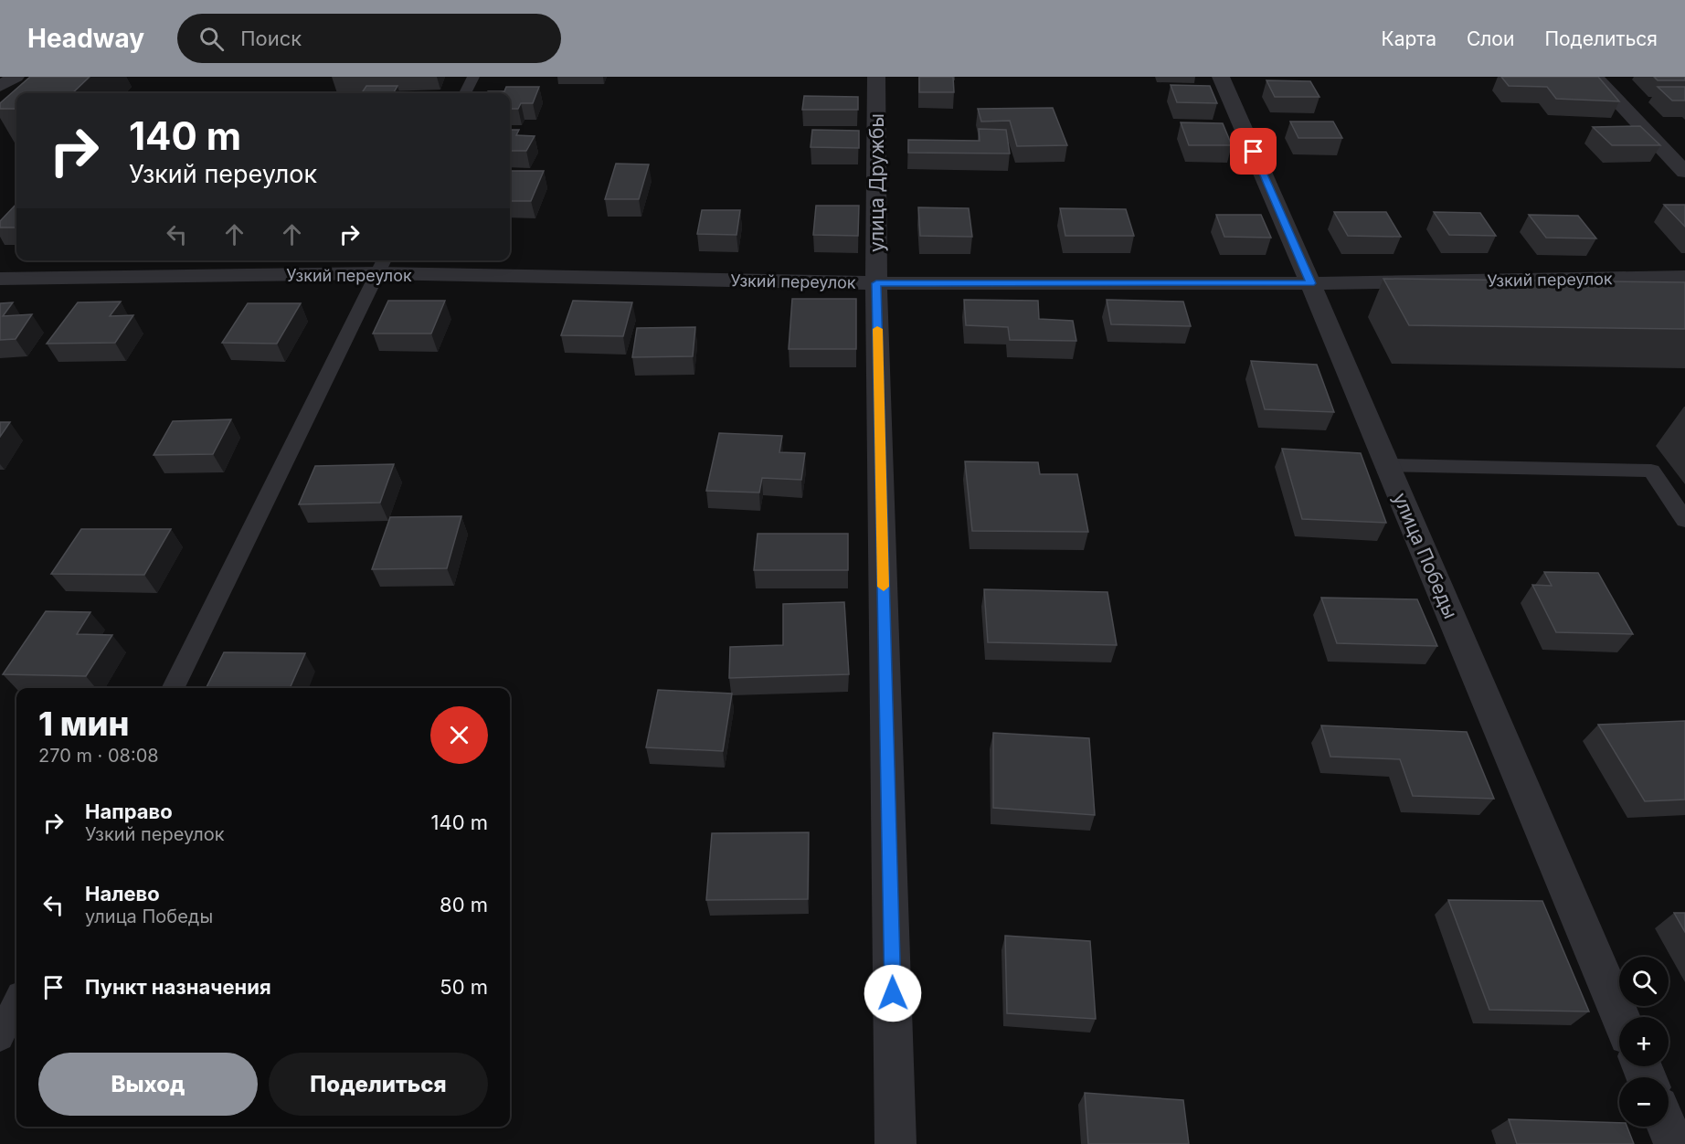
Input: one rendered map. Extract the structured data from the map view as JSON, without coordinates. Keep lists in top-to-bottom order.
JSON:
{
  "streets": {
    "street": ["улица Дружбы", "Узкий переулок", "улица Победы"]
  },
  "crossings": [
    ["улица Дружбы", "Узкий переулок"],
    ["Узкий переулок", "улица Победы"]
  ],
  "page": {
    "header": "Headway",
    "search": "Поиск",
    "nav": ["Карта", "Слои", "Поделиться"],
    "turn": ["140 m", "Узкий переулок"],
    "heading": ["1 мин", "270 m · 08:08"],
    "list": [
      {
        "name": "Направо",
        "note": "Узкий переулок",
        "value": "140 m"
      },
      {
        "name": "Налево",
        "note": "улица Победы",
        "value": "80 m"
      },
      {
        "name": "Пункт назначения",
        "value": "50 m"
      }
    ],
    "map_buttons": ["+", "−"],
    "buttons": ["Выход", "Поделиться"]
  }
}
